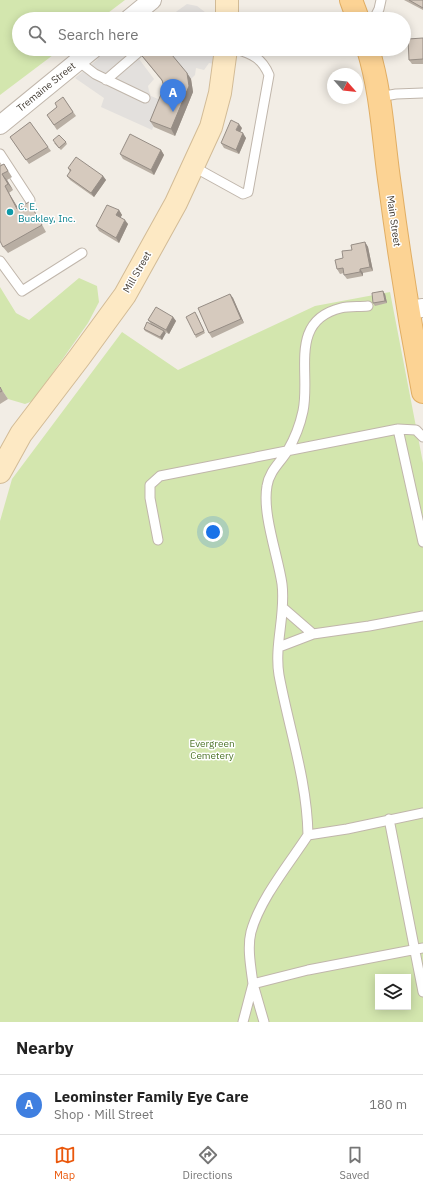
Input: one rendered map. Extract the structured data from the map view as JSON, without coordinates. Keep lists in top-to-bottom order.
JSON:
{
  "streets": {
    "main road": ["Main Street", "Mill Street"],
    "street": ["Tremaine Street"]
  },
  "parks": ["Evergreen Cemetery"],
  "places": ["C. E. Buckley, Inc."],
  "north": "bottom right",
  "page": {
    "search": "Search here",
    "pins": "A",
    "heading": "Nearby",
    "list": [
      {
        "mark": "A",
        "name": "Leominster Family Eye Care",
        "note": "Shop · Mill Street",
        "value": "180 m"
      }
    ],
    "nav": ["Map", "Directions", "Saved"]
  }
}
